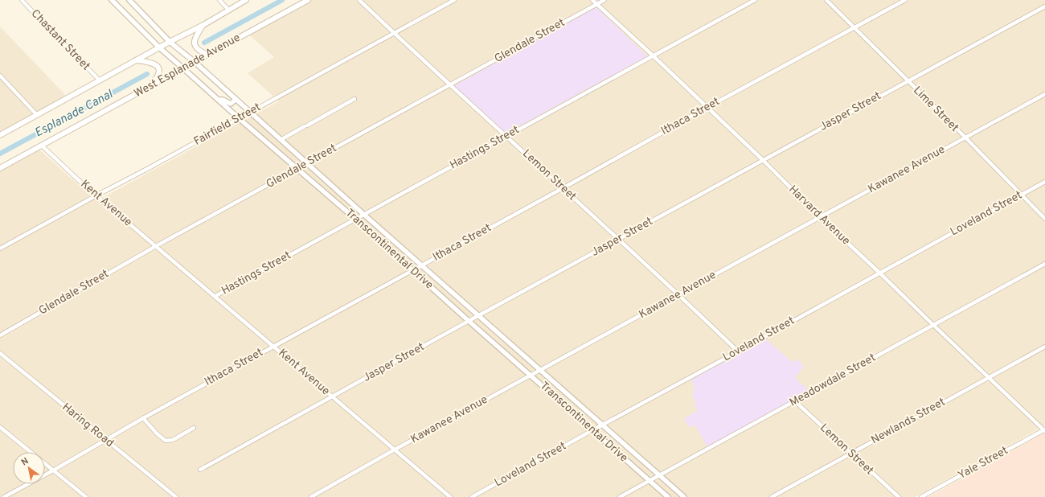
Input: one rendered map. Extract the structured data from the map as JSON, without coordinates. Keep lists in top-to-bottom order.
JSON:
{
  "streets": {
    "main road": ["West Esplanade Avenue"],
    "street": [
      "Chastant Street",
      "Glendale Street",
      "Lime Street",
      "Jasper Street",
      "Ithaca Street",
      "Fairfield Street",
      "Hastings Street",
      "Kawanee Avenue",
      "Lemon Street",
      "Kent Avenue",
      "Loveland Street",
      "Harvard Avenue",
      "Transcontinental Drive",
      "Meadowdale Street",
      "Newlands Street",
      "Haring Road",
      "Yale Street"
    ]
  },
  "crossings": [
    ["Glendale Street", "Lemon Street"],
    ["Glendale Street", "Kent Avenue"],
    ["Glendale Street", "Harvard Avenue"],
    ["Glendale Street", "Transcontinental Drive"],
    ["West Esplanade Avenue", "Kent Avenue"],
    ["West Esplanade Avenue", "Transcontinental Drive"],
    ["Lime Street", "Jasper Street"],
    ["Lime Street", "Ithaca Street"],
    ["Lime Street", "Kawanee Avenue"],
    ["Lime Street", "Loveland Street"],
    ["Jasper Street", "Lemon Street"],
    ["Jasper Street", "Kent Avenue"],
    ["Jasper Street", "Harvard Avenue"],
    ["Jasper Street", "Transcontinental Drive"],
    ["Ithaca Street", "Lemon Street"],
    ["Ithaca Street", "Kent Avenue"],
    ["Ithaca Street", "Harvard Avenue"],
    ["Ithaca Street", "Transcontinental Drive"],
    ["Ithaca Street", "Haring Road"],
    ["Fairfield Street", "Lemon Street"],
    ["Fairfield Street", "Kent Avenue"],
    ["Fairfield Street", "Transcontinental Drive"],
    ["Hastings Street", "Lemon Street"],
    ["Hastings Street", "Kent Avenue"],
    ["Hastings Street", "Harvard Avenue"],
    ["Hastings Street", "Transcontinental Drive"],
    ["Kawanee Avenue", "Lemon Street"],
    ["Kawanee Avenue", "Kent Avenue"],
    ["Kawanee Avenue", "Harvard Avenue"],
    ["Kawanee Avenue", "Transcontinental Drive"],
    ["Lemon Street", "Loveland Street"],
    ["Lemon Street", "Meadowdale Street"],
    ["Lemon Street", "Newlands Street"],
    ["Loveland Street", "Harvard Avenue"],
    ["Loveland Street", "Transcontinental Drive"],
    ["Harvard Avenue", "Meadowdale Street"],
    ["Harvard Avenue", "Newlands Street"],
    ["Harvard Avenue", "Yale Street"],
    ["Transcontinental Drive", "Meadowdale Street"]
  ],
  "water": ["Esplanade Canal"],
  "north": "top left"
}
